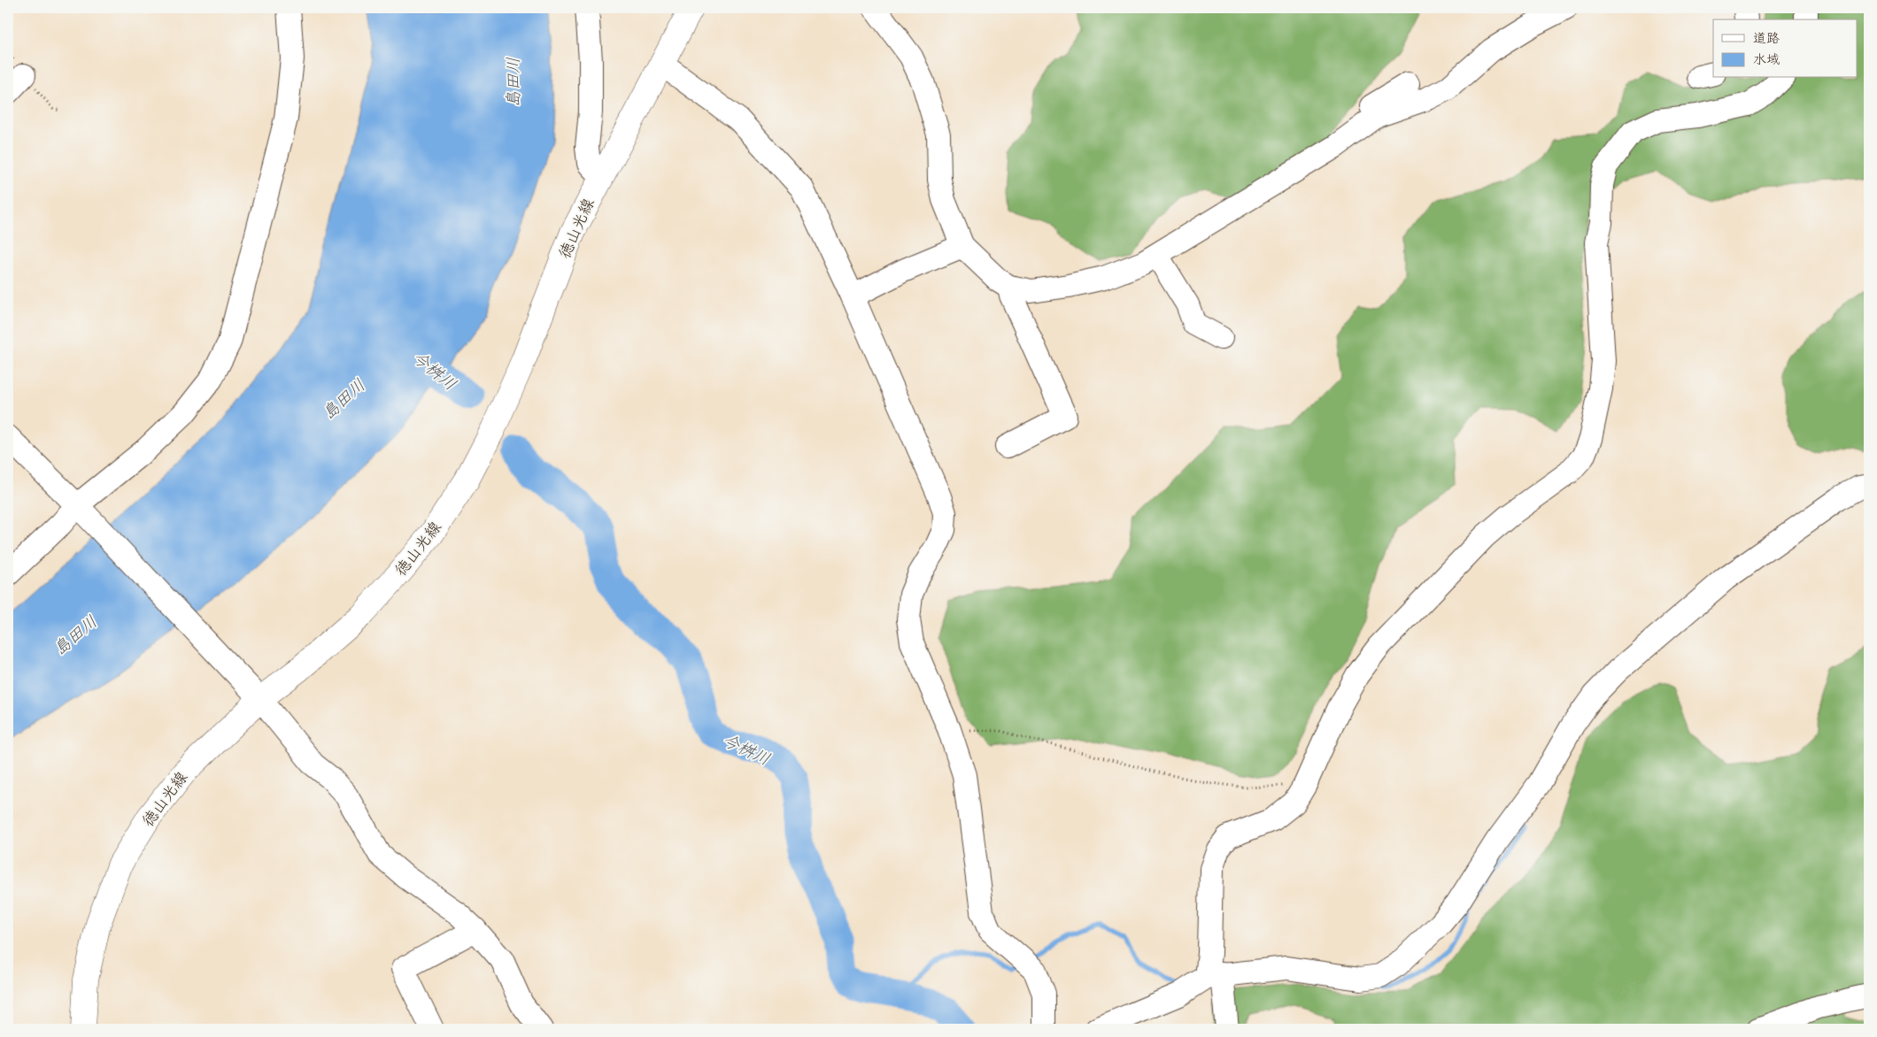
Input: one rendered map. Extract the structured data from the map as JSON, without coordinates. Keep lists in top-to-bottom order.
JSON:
{
  "streets": {
    "main road": ["徳山光線"]
  },
  "water": ["島田川", "今桝川"],
  "legend": ["道路", "水域"]
}
